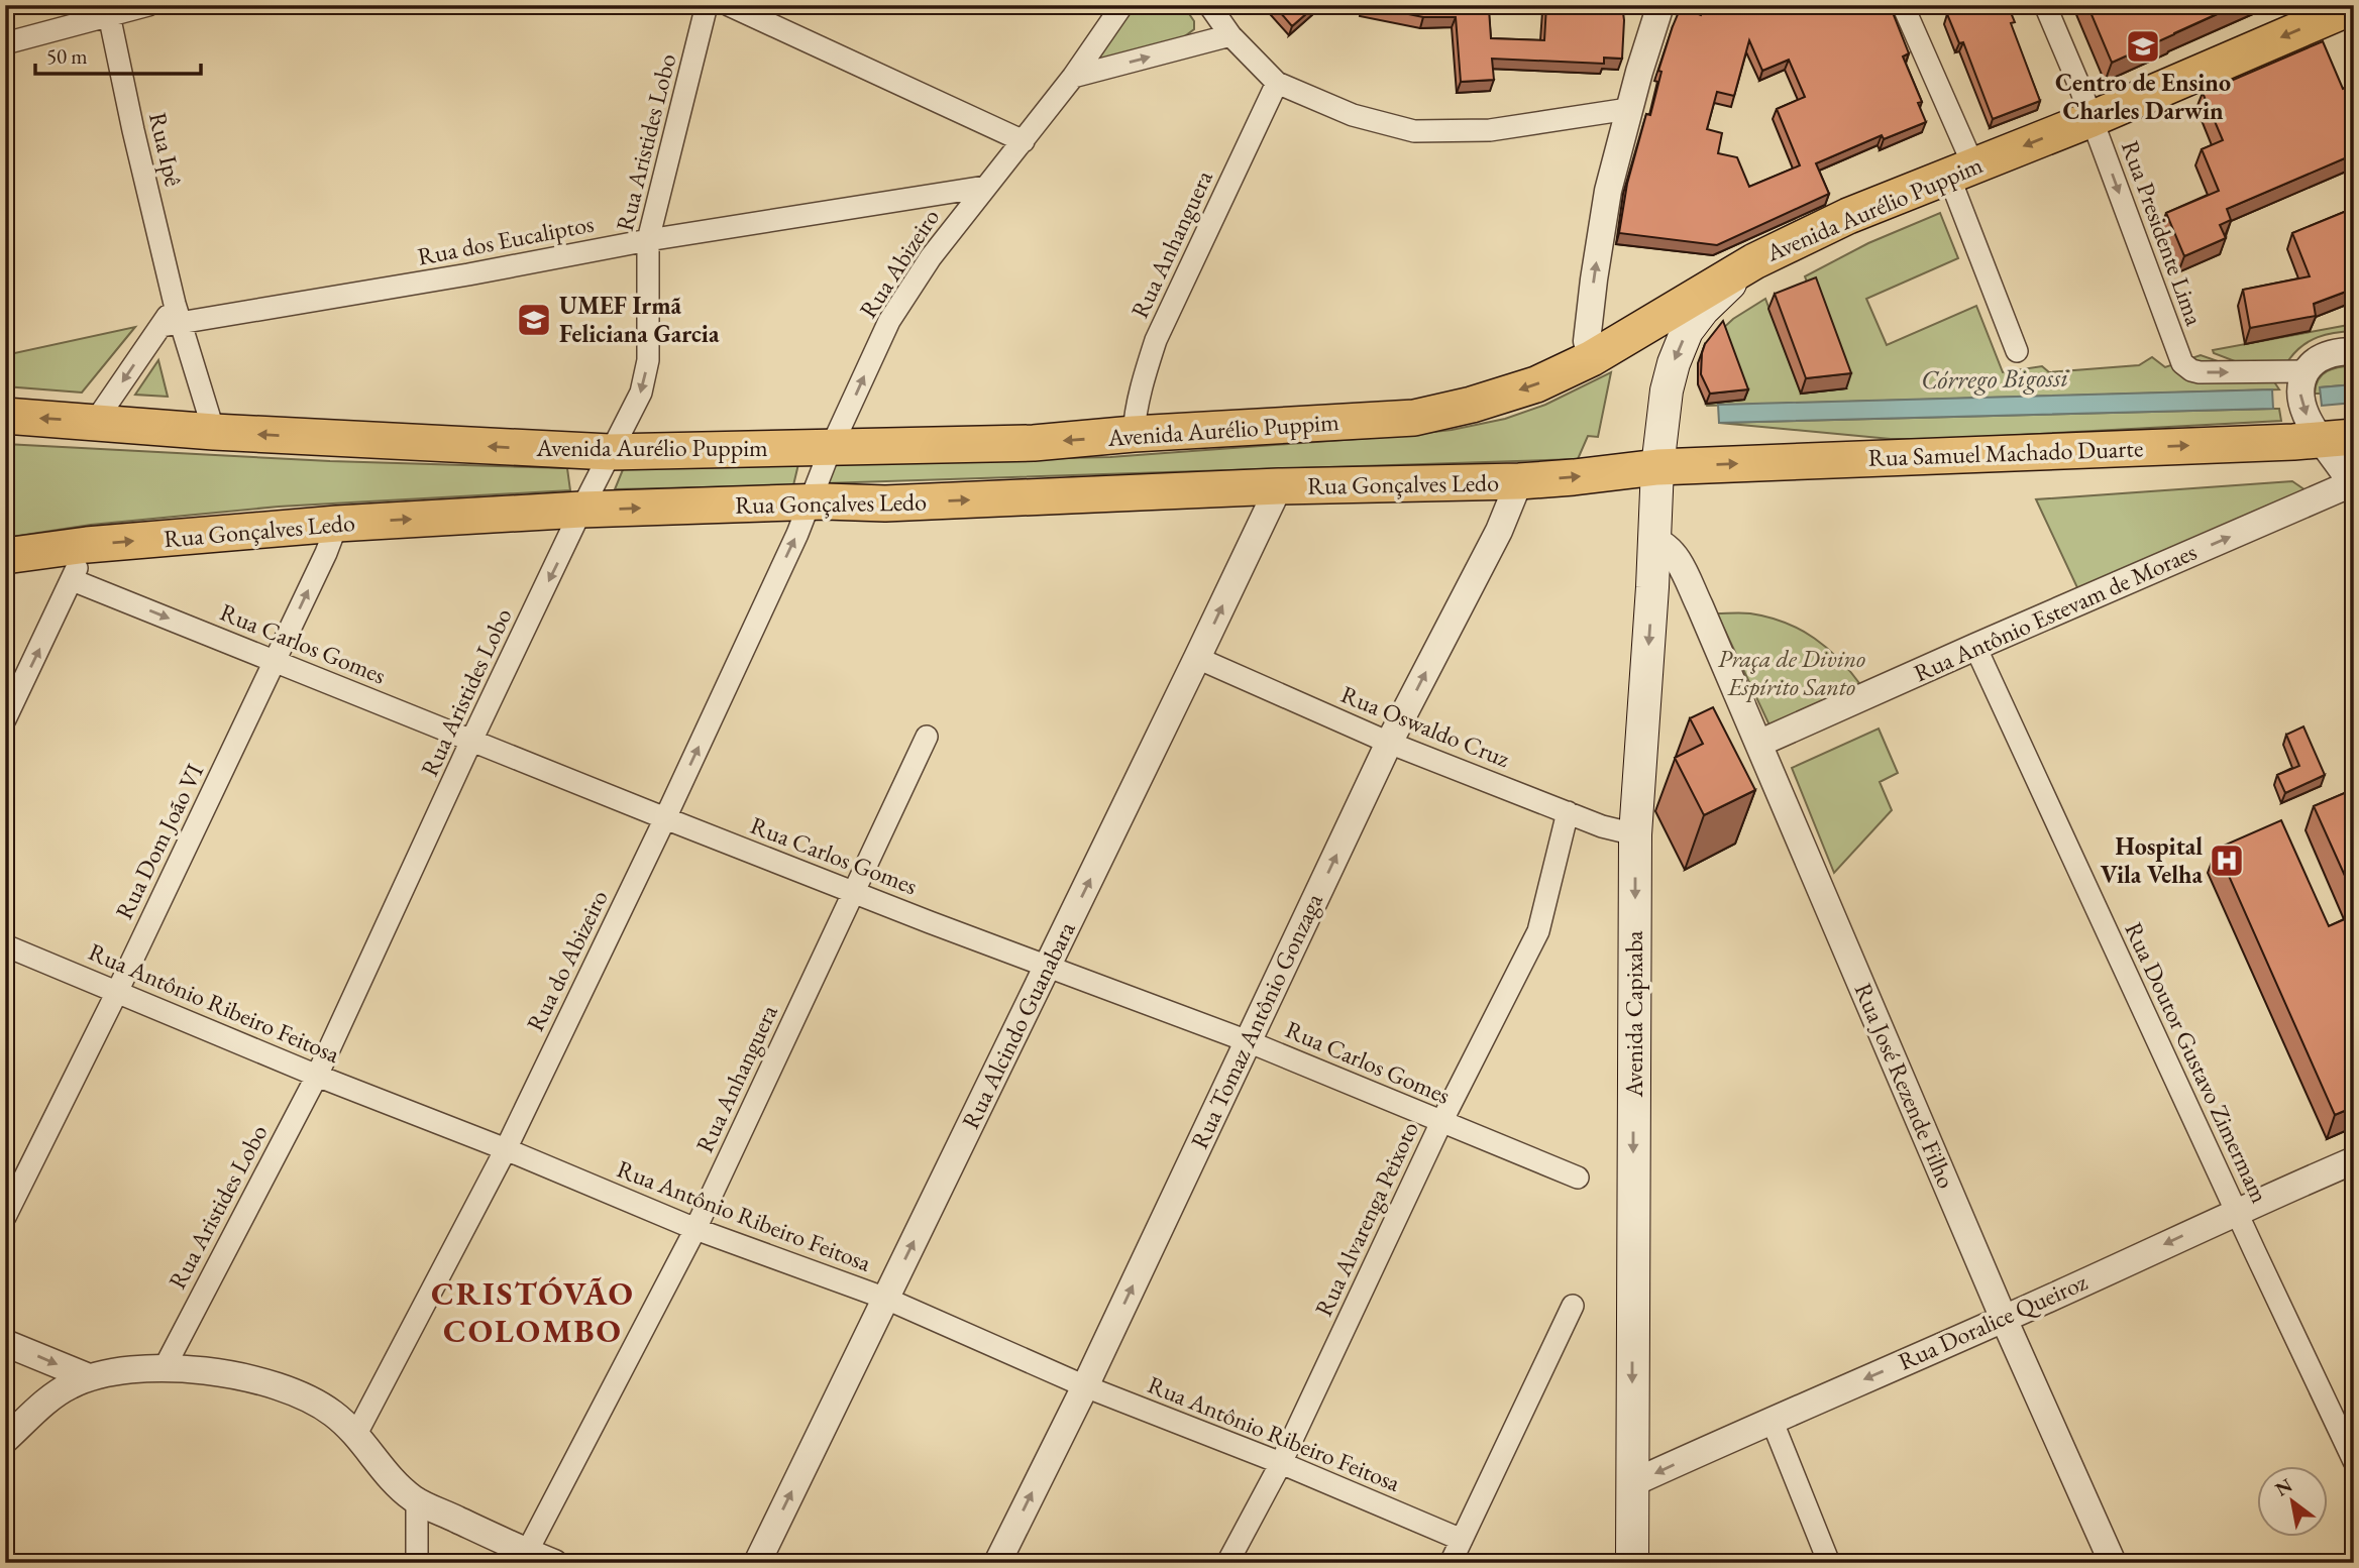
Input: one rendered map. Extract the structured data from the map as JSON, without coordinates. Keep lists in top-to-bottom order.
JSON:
{
  "streets": {
    "main road": [
      "Avenida Aurélio Puppim",
      "Rua Samuel Machado Duarte",
      "Rua Gonçalves Ledo",
      "Avenida Capixaba"
    ],
    "street": [
      "Rua Aristides Lobo",
      "Rua Ipê",
      "Rua Presidente Lima",
      "Rua dos Eucaliptos",
      "Rua Anhanguera",
      "Rua Abizeiro",
      "Rua Antônio Estevam de Moraes",
      "Rua Carlos Gomes",
      "Rua Oswaldo Cruz",
      "Rua Dom João VI",
      "Rua do Abizeiro",
      "Rua Antônio Ribeiro Feitosa",
      "Rua Tomaz Antônio Gonzaga",
      "Rua Alcindo Guanabara",
      "Rua Doutor Gustavo Zimermam",
      "Rua José Rezende Filho",
      "Rua Alvarenga Peixoto",
      "Rua Doralice Queiroz"
    ]
  },
  "crossings": [
    ["Rua Aristides Lobo", "Avenida Aurélio Puppim"],
    ["Rua Aristides Lobo", "Rua dos Eucaliptos"],
    ["Rua Aristides Lobo", "Rua Gonçalves Ledo"],
    ["Rua Aristides Lobo", "Rua Carlos Gomes"],
    ["Rua Aristides Lobo", "Rua Antônio Ribeiro Feitosa"],
    ["Rua Ipê", "Avenida Aurélio Puppim"],
    ["Rua Ipê", "Rua dos Eucaliptos"],
    ["Avenida Aurélio Puppim", "Rua Presidente Lima"],
    ["Avenida Aurélio Puppim", "Rua Anhanguera"],
    ["Avenida Aurélio Puppim", "Rua Abizeiro"],
    ["Avenida Aurélio Puppim", "Avenida Capixaba"],
    ["Rua dos Eucaliptos", "Rua Abizeiro"],
    ["Rua Anhanguera", "Rua Carlos Gomes"],
    ["Rua Anhanguera", "Rua Antônio Ribeiro Feitosa"],
    ["Rua Abizeiro", "Rua Gonçalves Ledo"],
    ["Rua Abizeiro", "Rua do Abizeiro"],
    ["Rua Samuel Machado Duarte", "Rua Gonçalves Ledo"],
    ["Rua Samuel Machado Duarte", "Avenida Capixaba"],
    ["Rua Gonçalves Ledo", "Rua Dom João VI"],
    ["Rua Gonçalves Ledo", "Rua do Abizeiro"],
    ["Rua Gonçalves Ledo", "Avenida Capixaba"],
    ["Rua Gonçalves Ledo", "Rua Tomaz Antônio Gonzaga"],
    ["Rua Gonçalves Ledo", "Rua Alcindo Guanabara"],
    ["Rua Antônio Estevam de Moraes", "Rua Doutor Gustavo Zimermam"],
    ["Rua Antônio Estevam de Moraes", "Rua José Rezende Filho"],
    ["Rua Carlos Gomes", "Rua Dom João VI"],
    ["Rua Carlos Gomes", "Rua do Abizeiro"],
    ["Rua Carlos Gomes", "Rua Tomaz Antônio Gonzaga"],
    ["Rua Carlos Gomes", "Rua Alcindo Guanabara"],
    ["Rua Carlos Gomes", "Rua Alvarenga Peixoto"],
    ["Rua Oswaldo Cruz", "Avenida Capixaba"],
    ["Rua Oswaldo Cruz", "Rua Tomaz Antônio Gonzaga"],
    ["Rua Oswaldo Cruz", "Rua Alcindo Guanabara"],
    ["Rua Oswaldo Cruz", "Rua Alvarenga Peixoto"],
    ["Rua Dom João VI", "Rua Antônio Ribeiro Feitosa"],
    ["Rua do Abizeiro", "Rua Antônio Ribeiro Feitosa"],
    ["Rua Antônio Ribeiro Feitosa", "Rua Tomaz Antônio Gonzaga"],
    ["Rua Antônio Ribeiro Feitosa", "Rua Alcindo Guanabara"],
    ["Rua Antônio Ribeiro Feitosa", "Rua Alvarenga Peixoto"],
    ["Avenida Capixaba", "Rua José Rezende Filho"],
    ["Avenida Capixaba", "Rua Doralice Queiroz"],
    ["Rua Doutor Gustavo Zimermam", "Rua Doralice Queiroz"],
    ["Rua José Rezende Filho", "Rua Doralice Queiroz"]
  ],
  "one_way": [
    "Avenida Aurélio Puppim",
    "Rua Abizeiro",
    "Rua Samuel Machado Duarte",
    "Rua Gonçalves Ledo",
    "Rua Antônio Estevam de Moraes",
    "Avenida Capixaba",
    "Rua Tomaz Antônio Gonzaga",
    "Rua Alcindo Guanabara",
    "Rua Doralice Queiroz"
  ],
  "districts": ["CRISTÓVÃO COLOMBO"],
  "water": ["Córrego Bigossi"],
  "parks": ["Praça de Divino Espírito Santo"],
  "places": {
    "school or university": ["Centro de Ensino Charles Darwin", "UMEF Irmã Feliciana Garcia"],
    "hospital": ["Hospital Vila Velha"]
  },
  "scale_bar": "50 m",
  "north": "top left"
}
